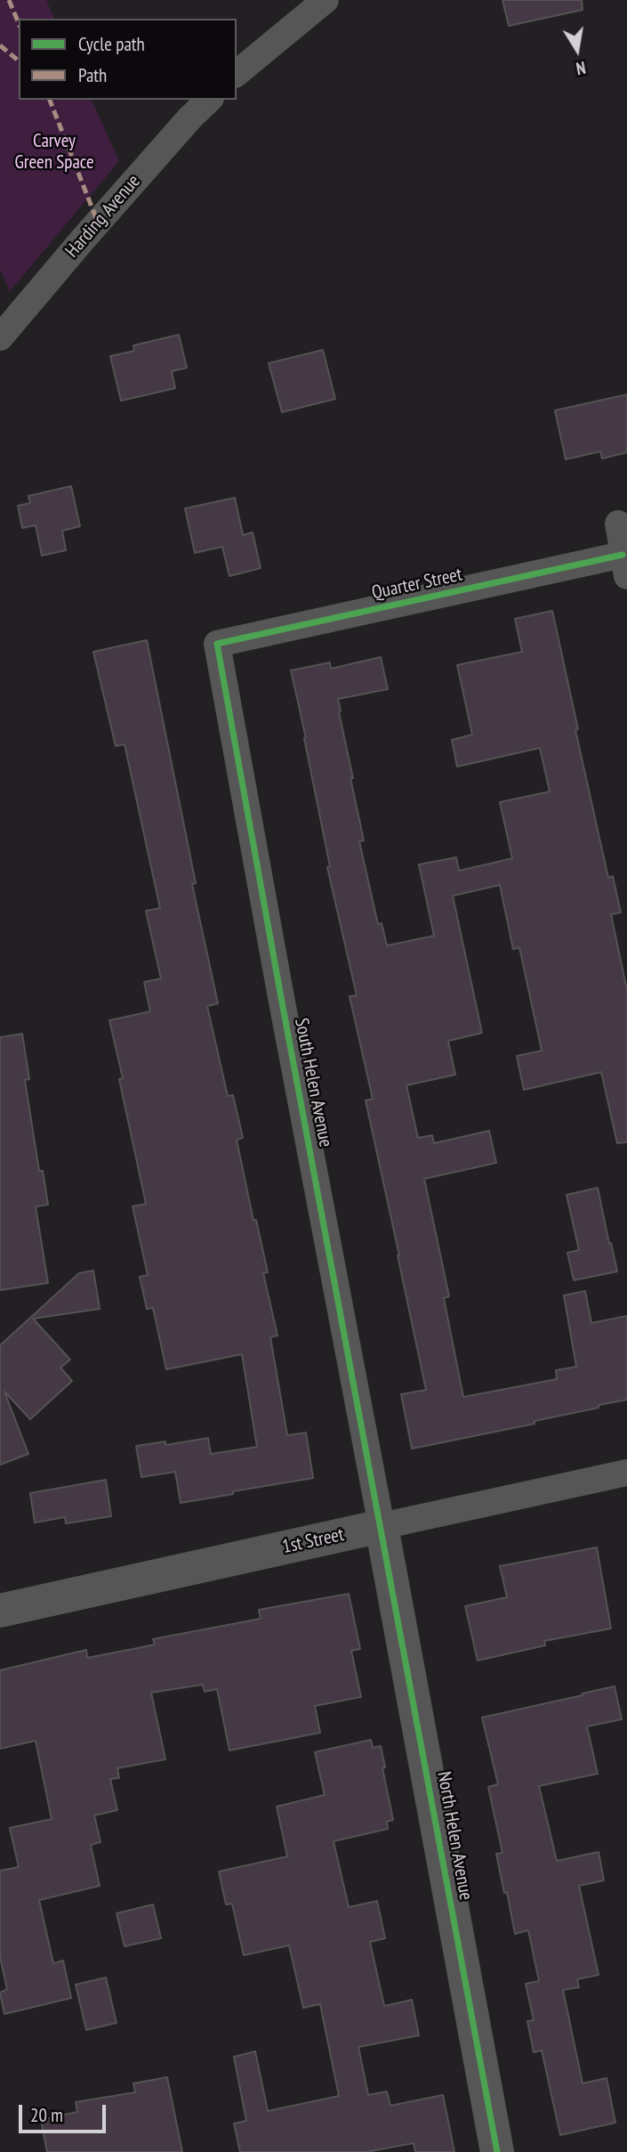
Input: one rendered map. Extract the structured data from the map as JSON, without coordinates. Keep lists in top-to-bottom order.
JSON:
{
  "streets": {
    "street": [
      "Harding Avenue",
      "Quarter Street",
      "South Helen Avenue",
      "1st Street",
      "North Helen Avenue"
    ]
  },
  "crossings": [
    ["Quarter Street", "South Helen Avenue"],
    ["South Helen Avenue", "1st Street"],
    ["South Helen Avenue", "North Helen Avenue"],
    ["1st Street", "North Helen Avenue"]
  ],
  "parks": ["Carvey Green Space"],
  "legend": ["Cycle path", "Path"],
  "scale_bar": "20 m",
  "north": "bottom"
}
